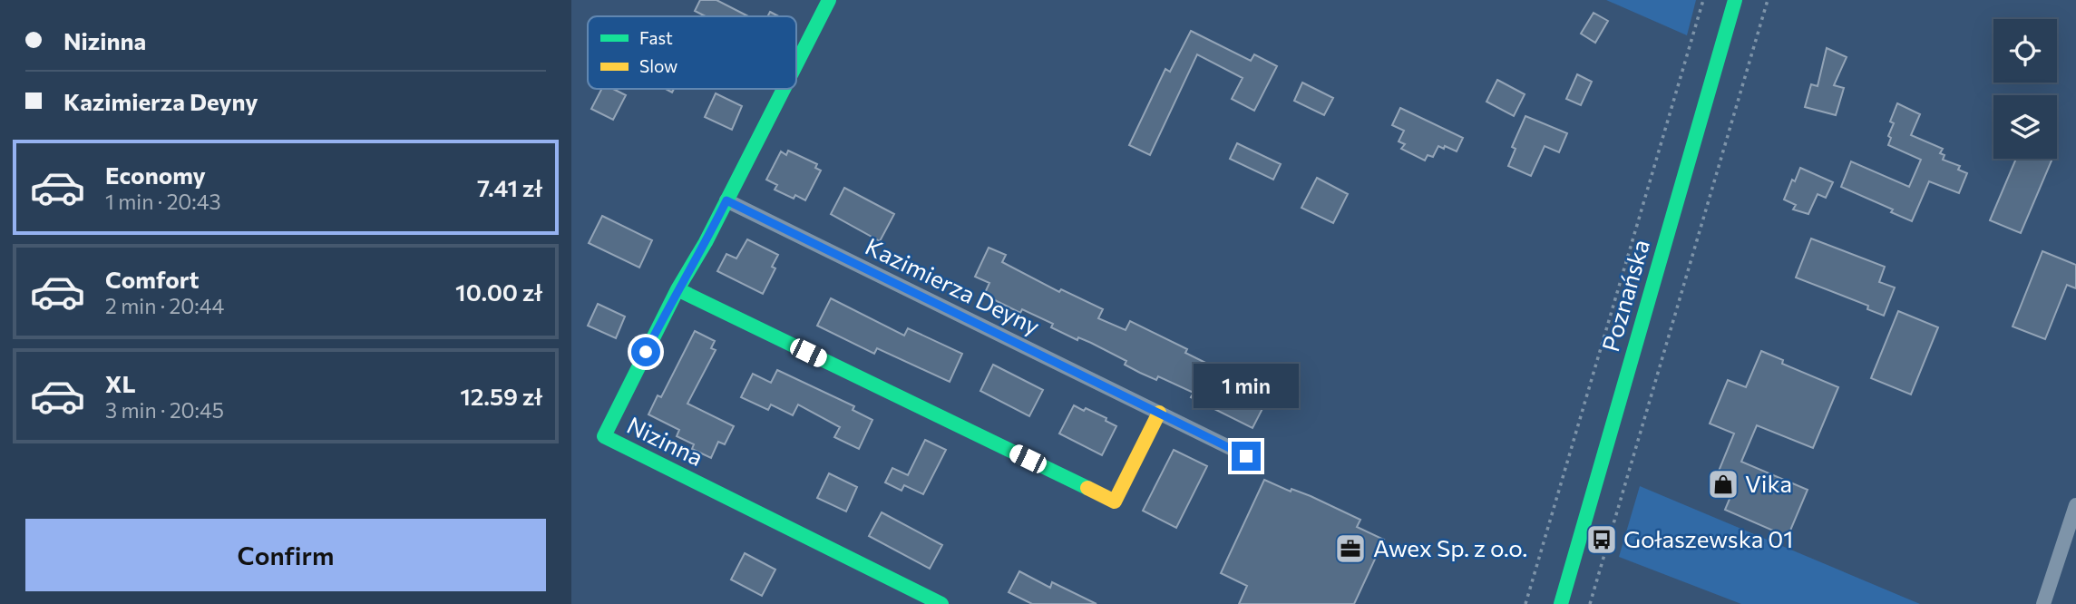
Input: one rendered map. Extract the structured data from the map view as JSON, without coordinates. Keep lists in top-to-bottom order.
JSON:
{
  "streets": {
    "street": ["Kazimierza Deyny", "Poznańska", "Nizinna"]
  },
  "crossings": [
    ["Kazimierza Deyny", "Nizinna"]
  ],
  "places": {
    "shop": ["Vika"],
    "bus stop": ["Gołaszewska 01"],
    "office": ["Awex Sp. z o.o."]
  },
  "legend": ["Fast", "Slow"],
  "page": {
    "banner": ["Nizinna", "Kazimierza Deyny"],
    "list": [
      {
        "name": "Economy",
        "note": "1 min · 20:43",
        "value": "7.41 zł"
      },
      {
        "name": "Comfort",
        "note": "2 min · 20:44",
        "value": "10.00 zł"
      },
      {
        "name": "XL",
        "note": "3 min · 20:45",
        "value": "12.59 zł"
      }
    ],
    "bubble": "1 min",
    "buttons": "Confirm"
  }
}
